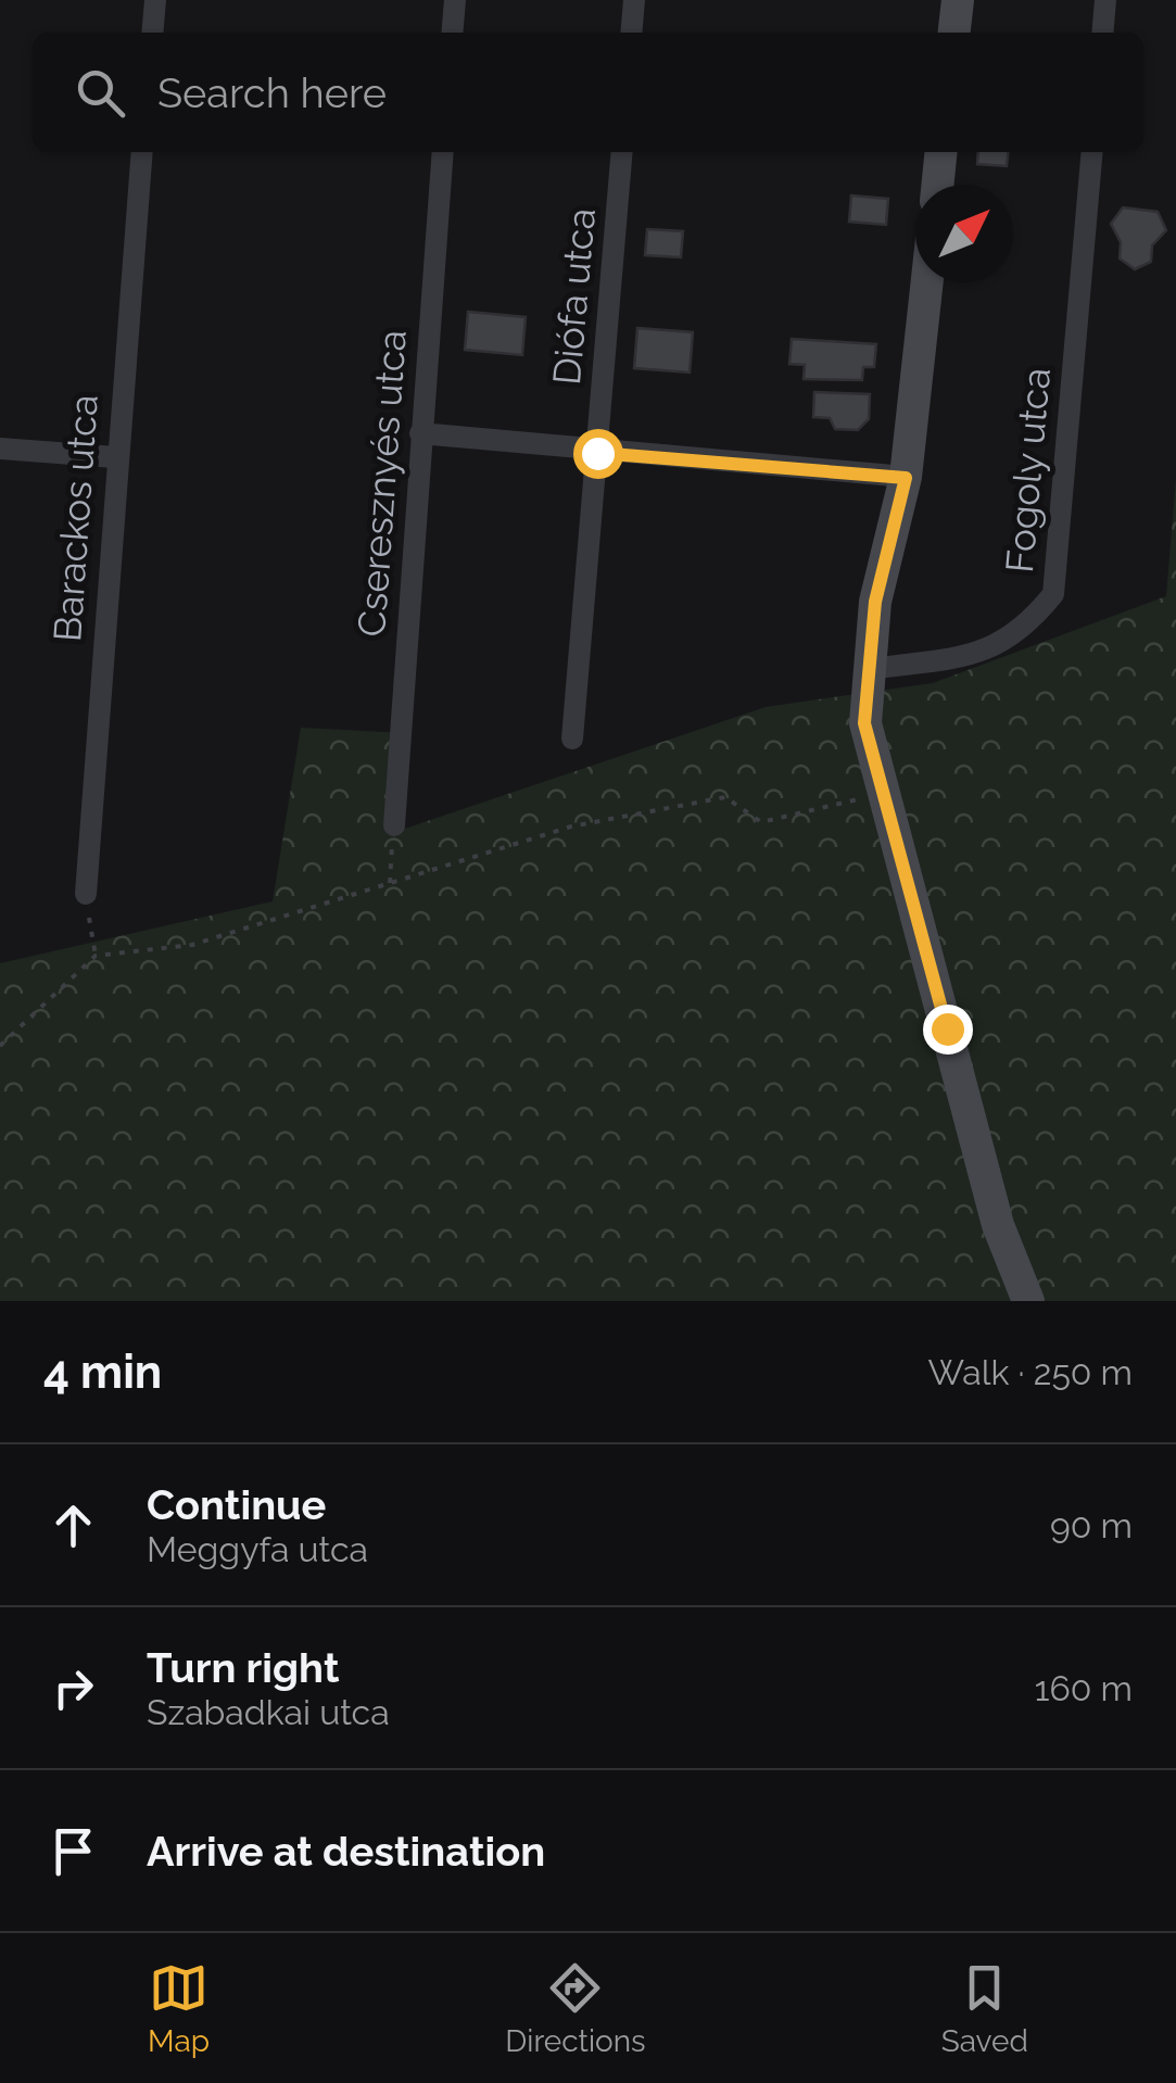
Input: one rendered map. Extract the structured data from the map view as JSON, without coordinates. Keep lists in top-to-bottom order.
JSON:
{
  "streets": {
    "street": [
      "Diófa utca",
      "Fogoly utca",
      "Cseresznyés utca",
      "Barackos utca"
    ]
  },
  "north": "top right",
  "page": {
    "search": "Search here",
    "heading": ["4 min", "Walk · 250 m"],
    "list": [
      ["Continue", "Meggyfa utca", "90 m"],
      ["Turn right", "Szabadkai utca", "160 m"],
      "Arrive at destination"
    ],
    "nav": ["Map", "Directions", "Saved"]
  }
}
